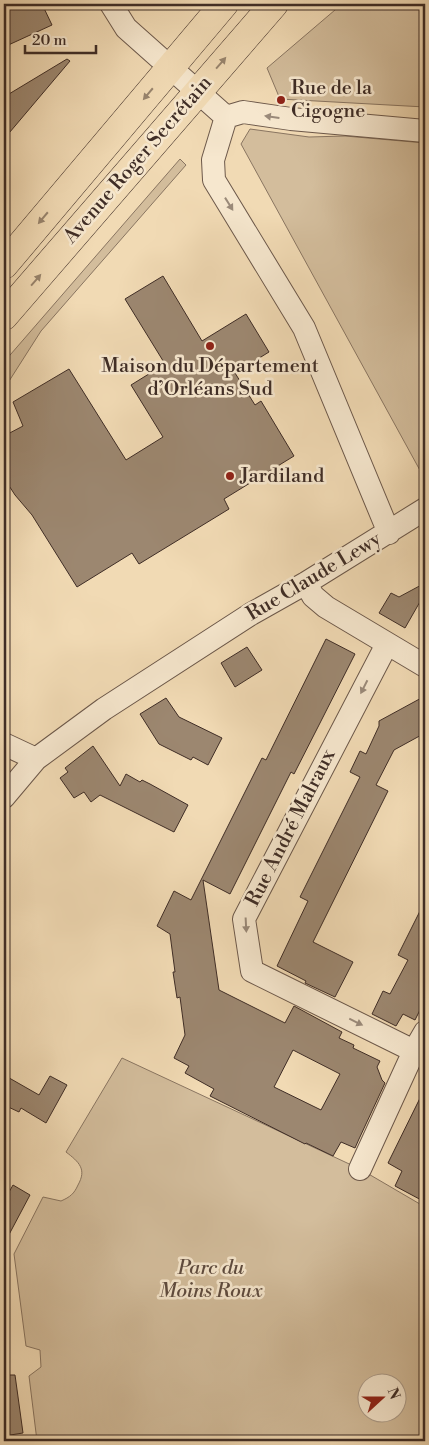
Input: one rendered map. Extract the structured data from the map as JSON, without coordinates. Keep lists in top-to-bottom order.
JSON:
{
  "streets": {
    "main road": ["Avenue Roger Secrétain"],
    "street": ["Rue Claude Lewy", "Rue André Malraux"]
  },
  "one_way": ["Rue Claude Lewy"],
  "parks": ["Parc du Moins Roux"],
  "places": ["Rue de la Cigogne", "Maison du Département d’Orléans Sud", "Jardiland"],
  "scale_bar": "20 m",
  "north": "right"
}
